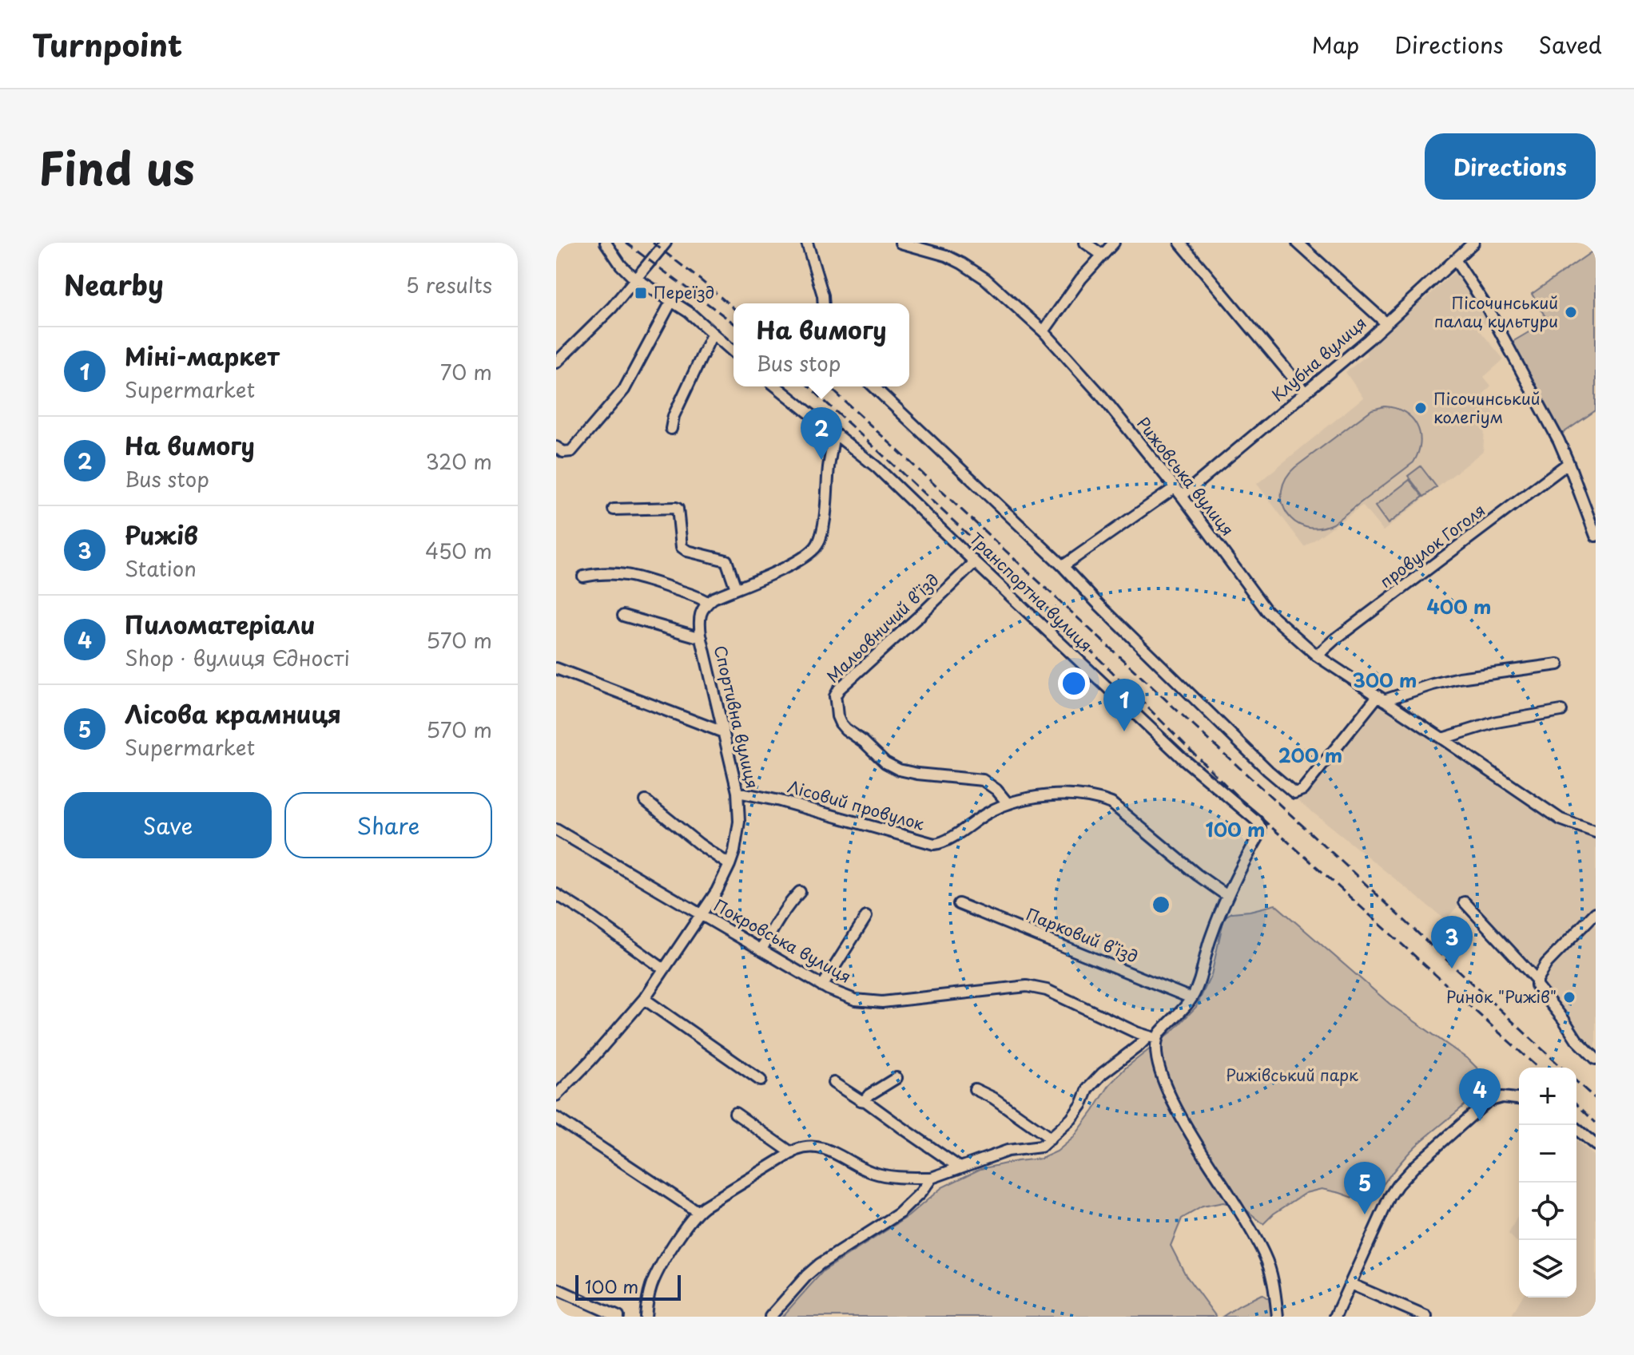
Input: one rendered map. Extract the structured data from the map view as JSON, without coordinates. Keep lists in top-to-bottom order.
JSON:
{
  "streets": {
    "street": [
      "Клубна вулиця",
      "Рижовська вулиця",
      "провулок Гоголя",
      "Транспортна вулиця",
      "Мальовничий в’їзд",
      "Спортивна вулиця",
      "Лісовий провулок",
      "Парковий в’їзд",
      "Покровська вулиця"
    ]
  },
  "crossings": [
    ["Клубна вулиця", "Рижовська вулиця"],
    ["Рижовська вулиця", "провулок Гоголя"],
    ["Транспортна вулиця", "Мальовничий в’їзд"],
    ["Транспортна вулиця", "Лісовий провулок"],
    ["Мальовничий в’їзд", "Лісовий провулок"],
    ["Спортивна вулиця", "Лісовий провулок"],
    ["Спортивна вулиця", "Покровська вулиця"]
  ],
  "parks": ["Рижівський парк"],
  "places": {
    "transit": ["Переїзд"],
    "other": ["Пісочинський палац культури", "Пісочинський колегіум", "Ринок \"Рижів\""]
  },
  "scale_bar": "100 m",
  "page": {
    "header": "Turnpoint",
    "nav": ["Map", "Directions", "Saved"],
    "title": "Find us",
    "buttons": [
      "Directions",
      ["Save", "Share"]
    ],
    "heading": ["Nearby", "5 results"],
    "popup": ["На вимогу", "Bus stop"],
    "list": [
      {
        "mark": "1",
        "name": "Міні-маркет",
        "note": "Supermarket",
        "value": "70 m"
      },
      {
        "mark": "2",
        "name": "На вимогу",
        "note": "Bus stop",
        "value": "320 m"
      },
      {
        "mark": "3",
        "name": "Рижів",
        "note": "Station",
        "value": "450 m"
      },
      {
        "mark": "4",
        "name": "Пиломатеріали",
        "note": "Shop · вулиця Єдності",
        "value": "570 m"
      },
      {
        "mark": "5",
        "name": "Лісова крамниця",
        "note": "Supermarket",
        "value": "570 m"
      }
    ],
    "pins": [
      "2",
      "1",
      "3",
      "4",
      "5"
    ],
    "map_buttons": ["+", "−"],
    "scale": "100 m"
  },
  "rings": [
    "400 m",
    "300 m",
    "200 m",
    "100 m"
  ]
}
